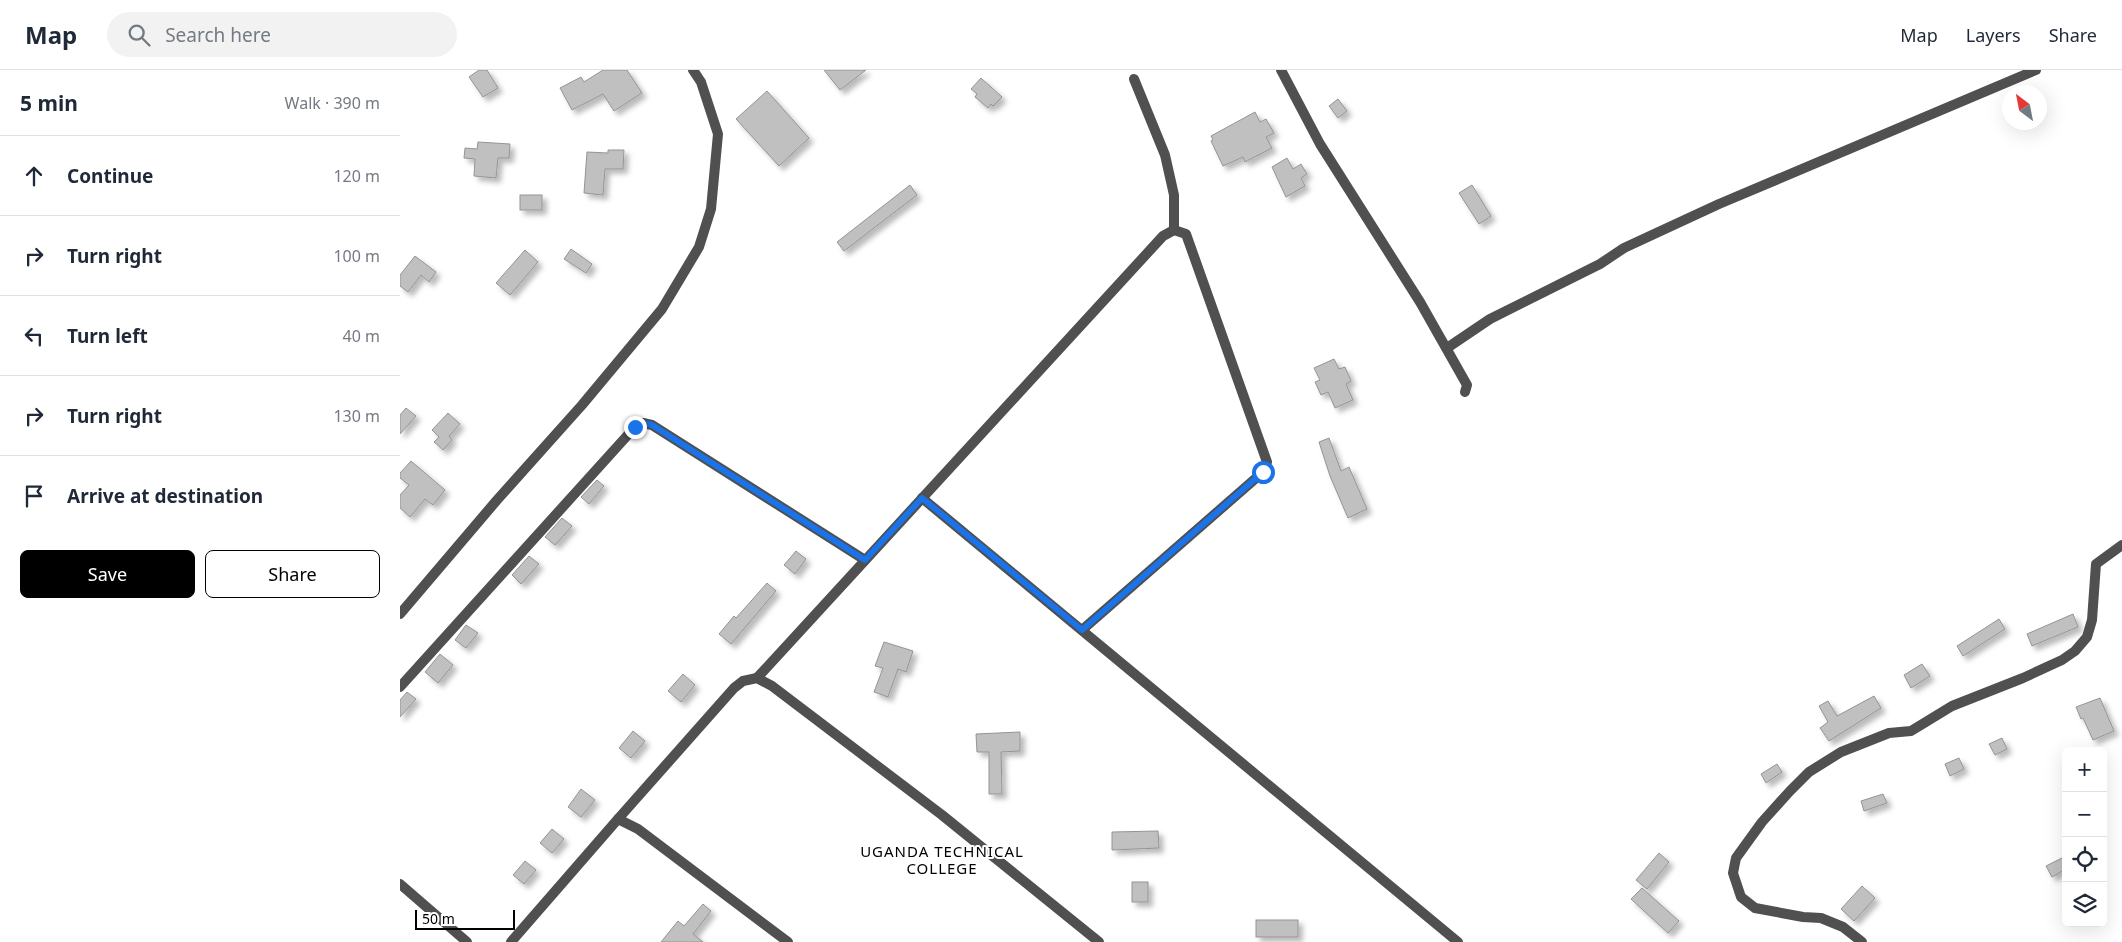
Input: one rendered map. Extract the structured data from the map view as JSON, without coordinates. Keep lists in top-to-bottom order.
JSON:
{
  "districts": ["UGANDA TECHNICAL COLLEGE"],
  "scale_bar": "50 m",
  "north": "top left",
  "page": {
    "header": "Map",
    "search": "Search here",
    "nav": ["Map", "Layers", "Share"],
    "heading": ["5 min", "Walk · 390 m"],
    "list": [
      ["Continue", "120 m"],
      ["Turn right", "100 m"],
      ["Turn left", "40 m"],
      ["Turn right", "130 m"],
      "Arrive at destination"
    ],
    "buttons": ["Save", "Share"],
    "map_buttons": ["+", "−"],
    "scale": "50 m"
  }
}
